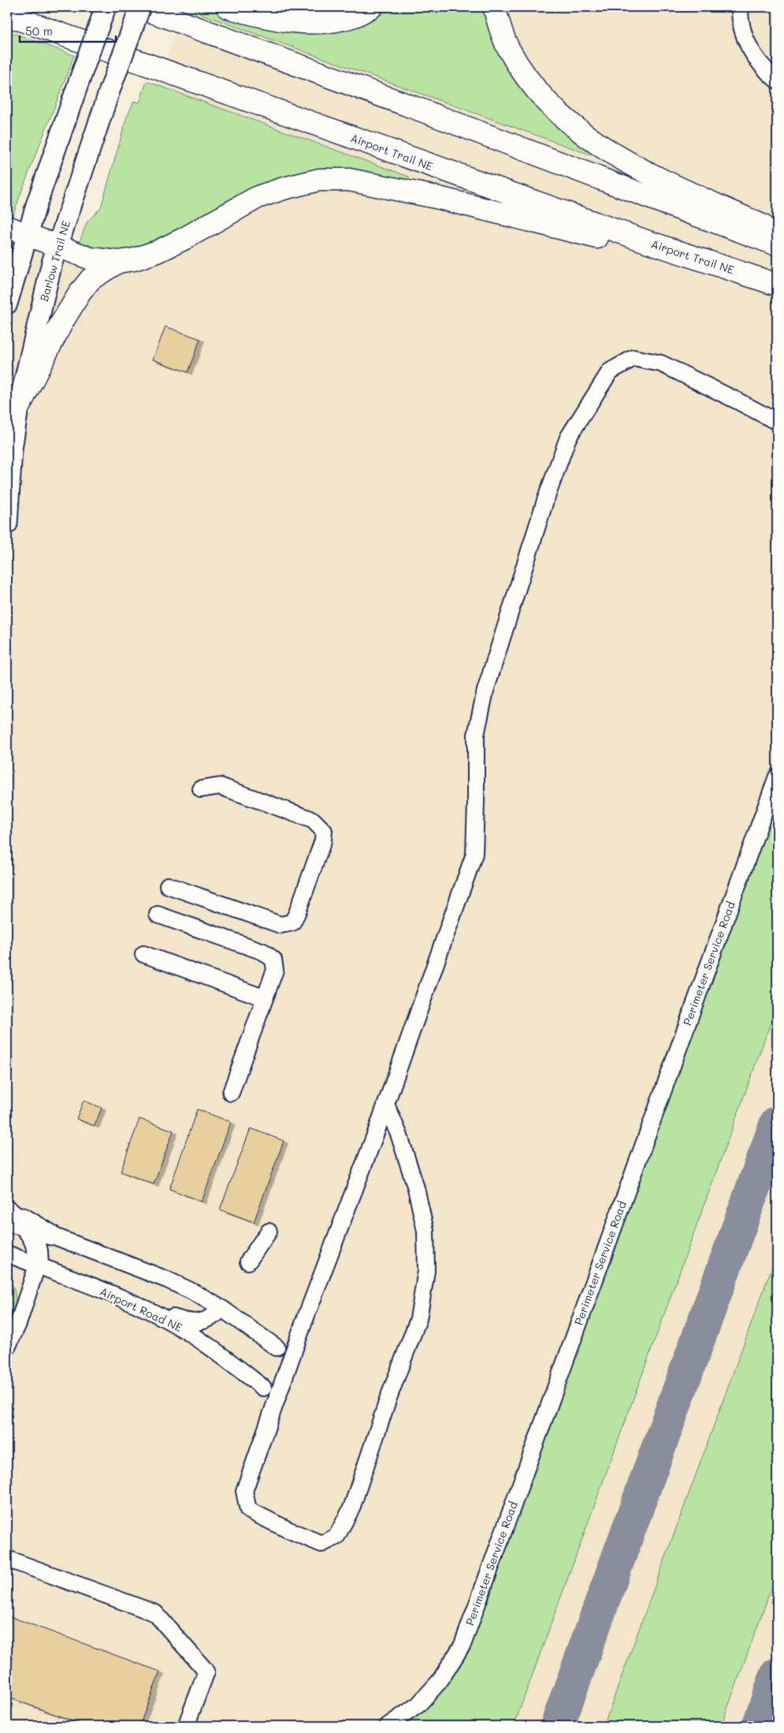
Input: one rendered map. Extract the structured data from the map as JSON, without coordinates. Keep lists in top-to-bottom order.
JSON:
{
  "streets": {
    "highway": ["Airport Trail NE"],
    "main road": ["Barlow Trail NE"],
    "street": ["Perimeter Service Road", "Airport Road NE"]
  },
  "scale_bar": "50 m"
}
